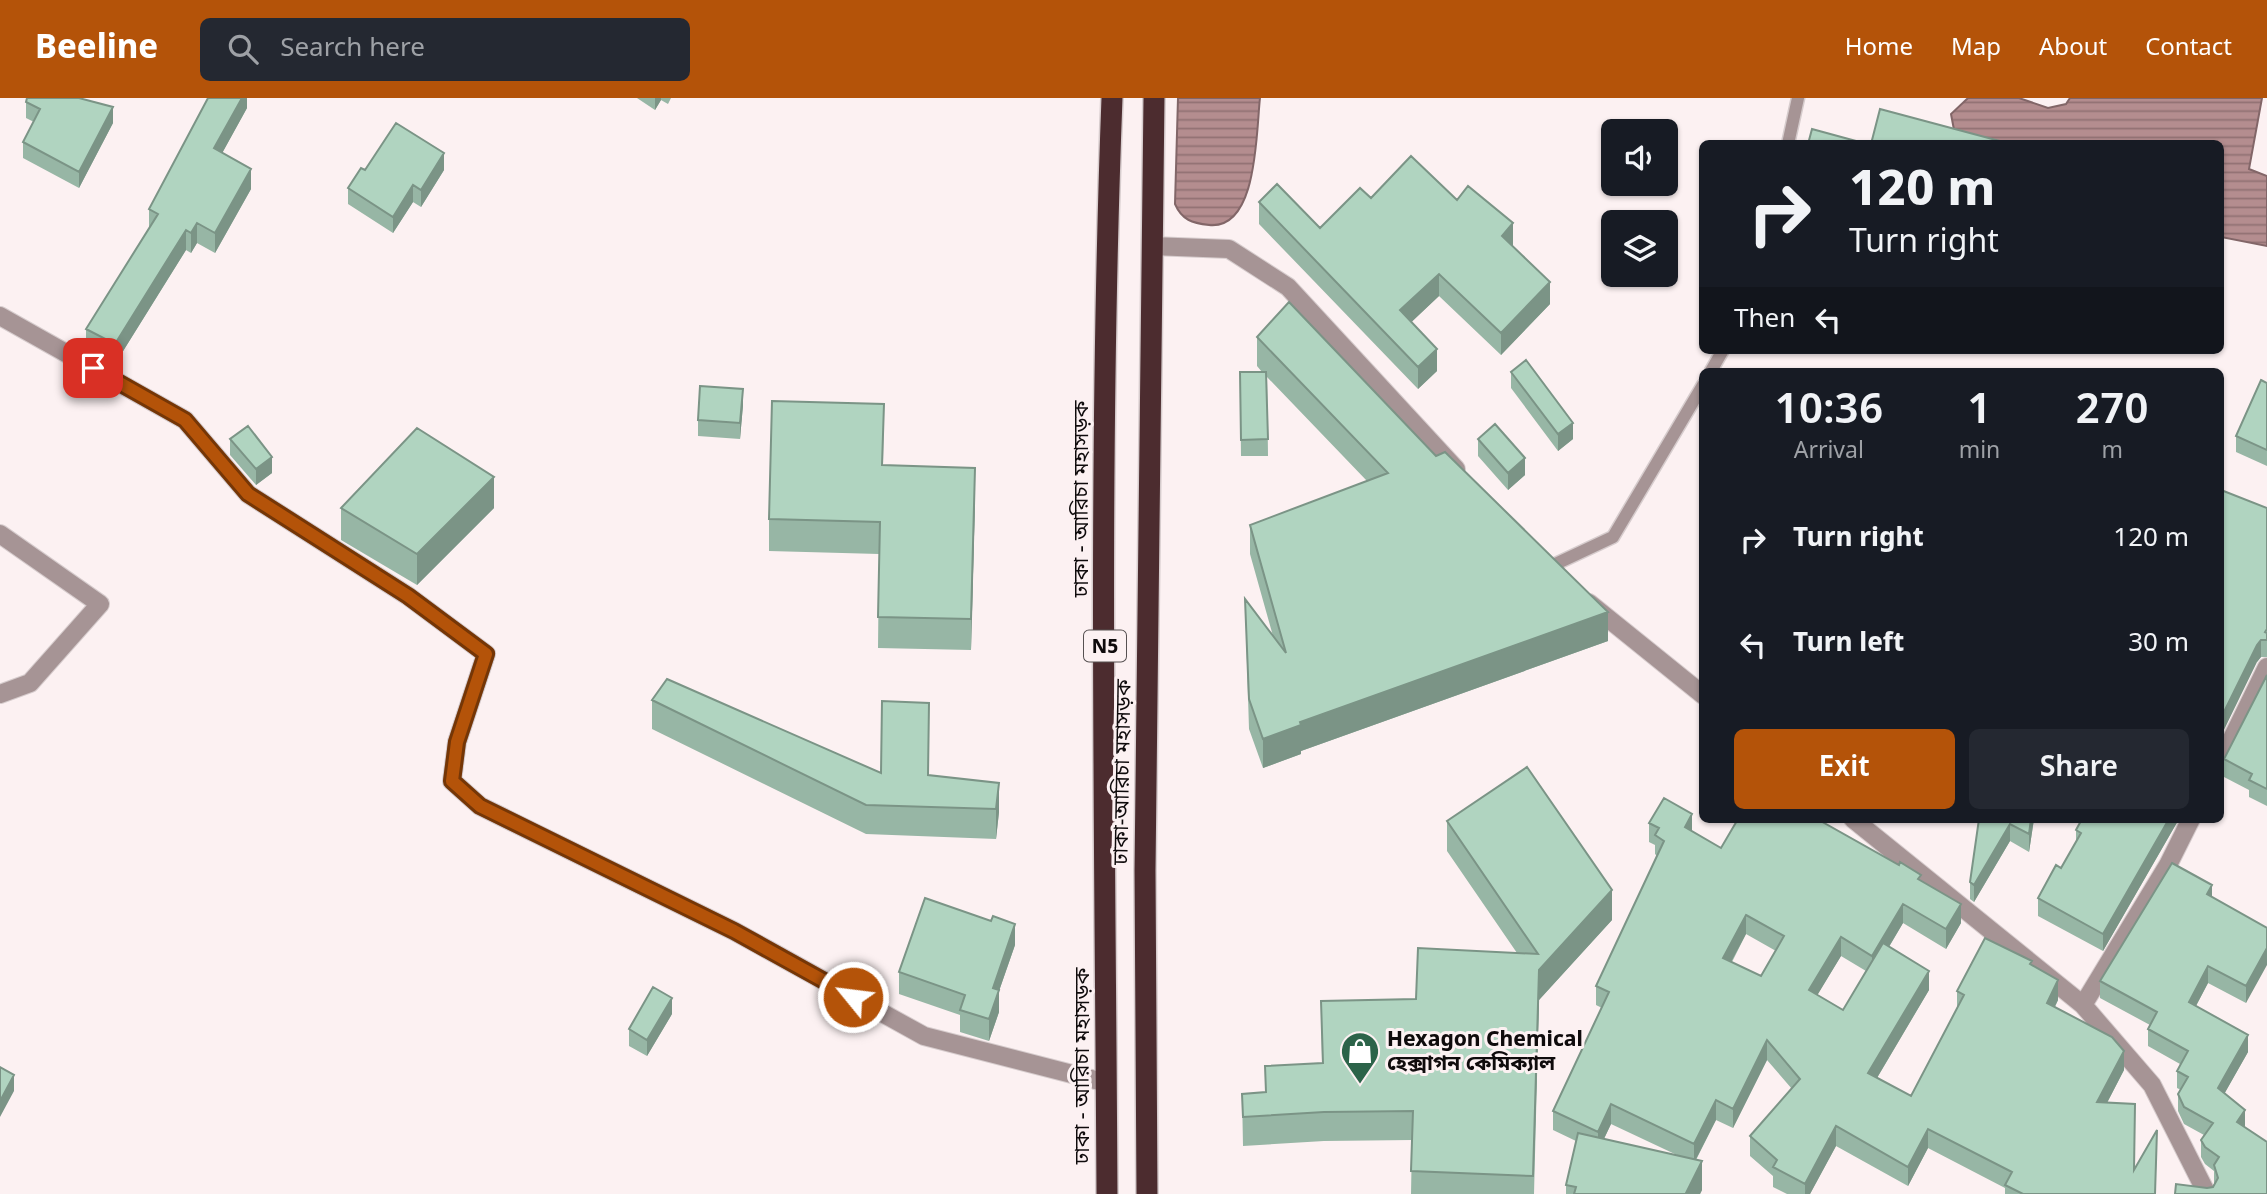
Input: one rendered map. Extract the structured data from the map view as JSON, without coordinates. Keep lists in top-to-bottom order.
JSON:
{
  "streets": {
    "highway": ["ঢাকা - আরিচা মহাসড়ক", "N5", "ঢাকা-আরিচা মহাসড়ক"]
  },
  "places": {
    "shop": ["Hexagon Chemical হেক্সাগন কেমিক্যাল"]
  },
  "page": {
    "header": "Beeline",
    "search": "Search here",
    "nav": [
      "Home",
      "Map",
      "About",
      "Contact"
    ],
    "turn": ["120 m", "Turn right"],
    "then": "Then",
    "eta": [
      "10:36",
      "Arrival",
      "1",
      "min",
      "270",
      "m"
    ],
    "list": [
      {
        "name": "Turn right",
        "value": "120 m"
      },
      {
        "name": "Turn left",
        "value": "30 m"
      }
    ],
    "buttons": ["Exit", "Share"]
  }
}
